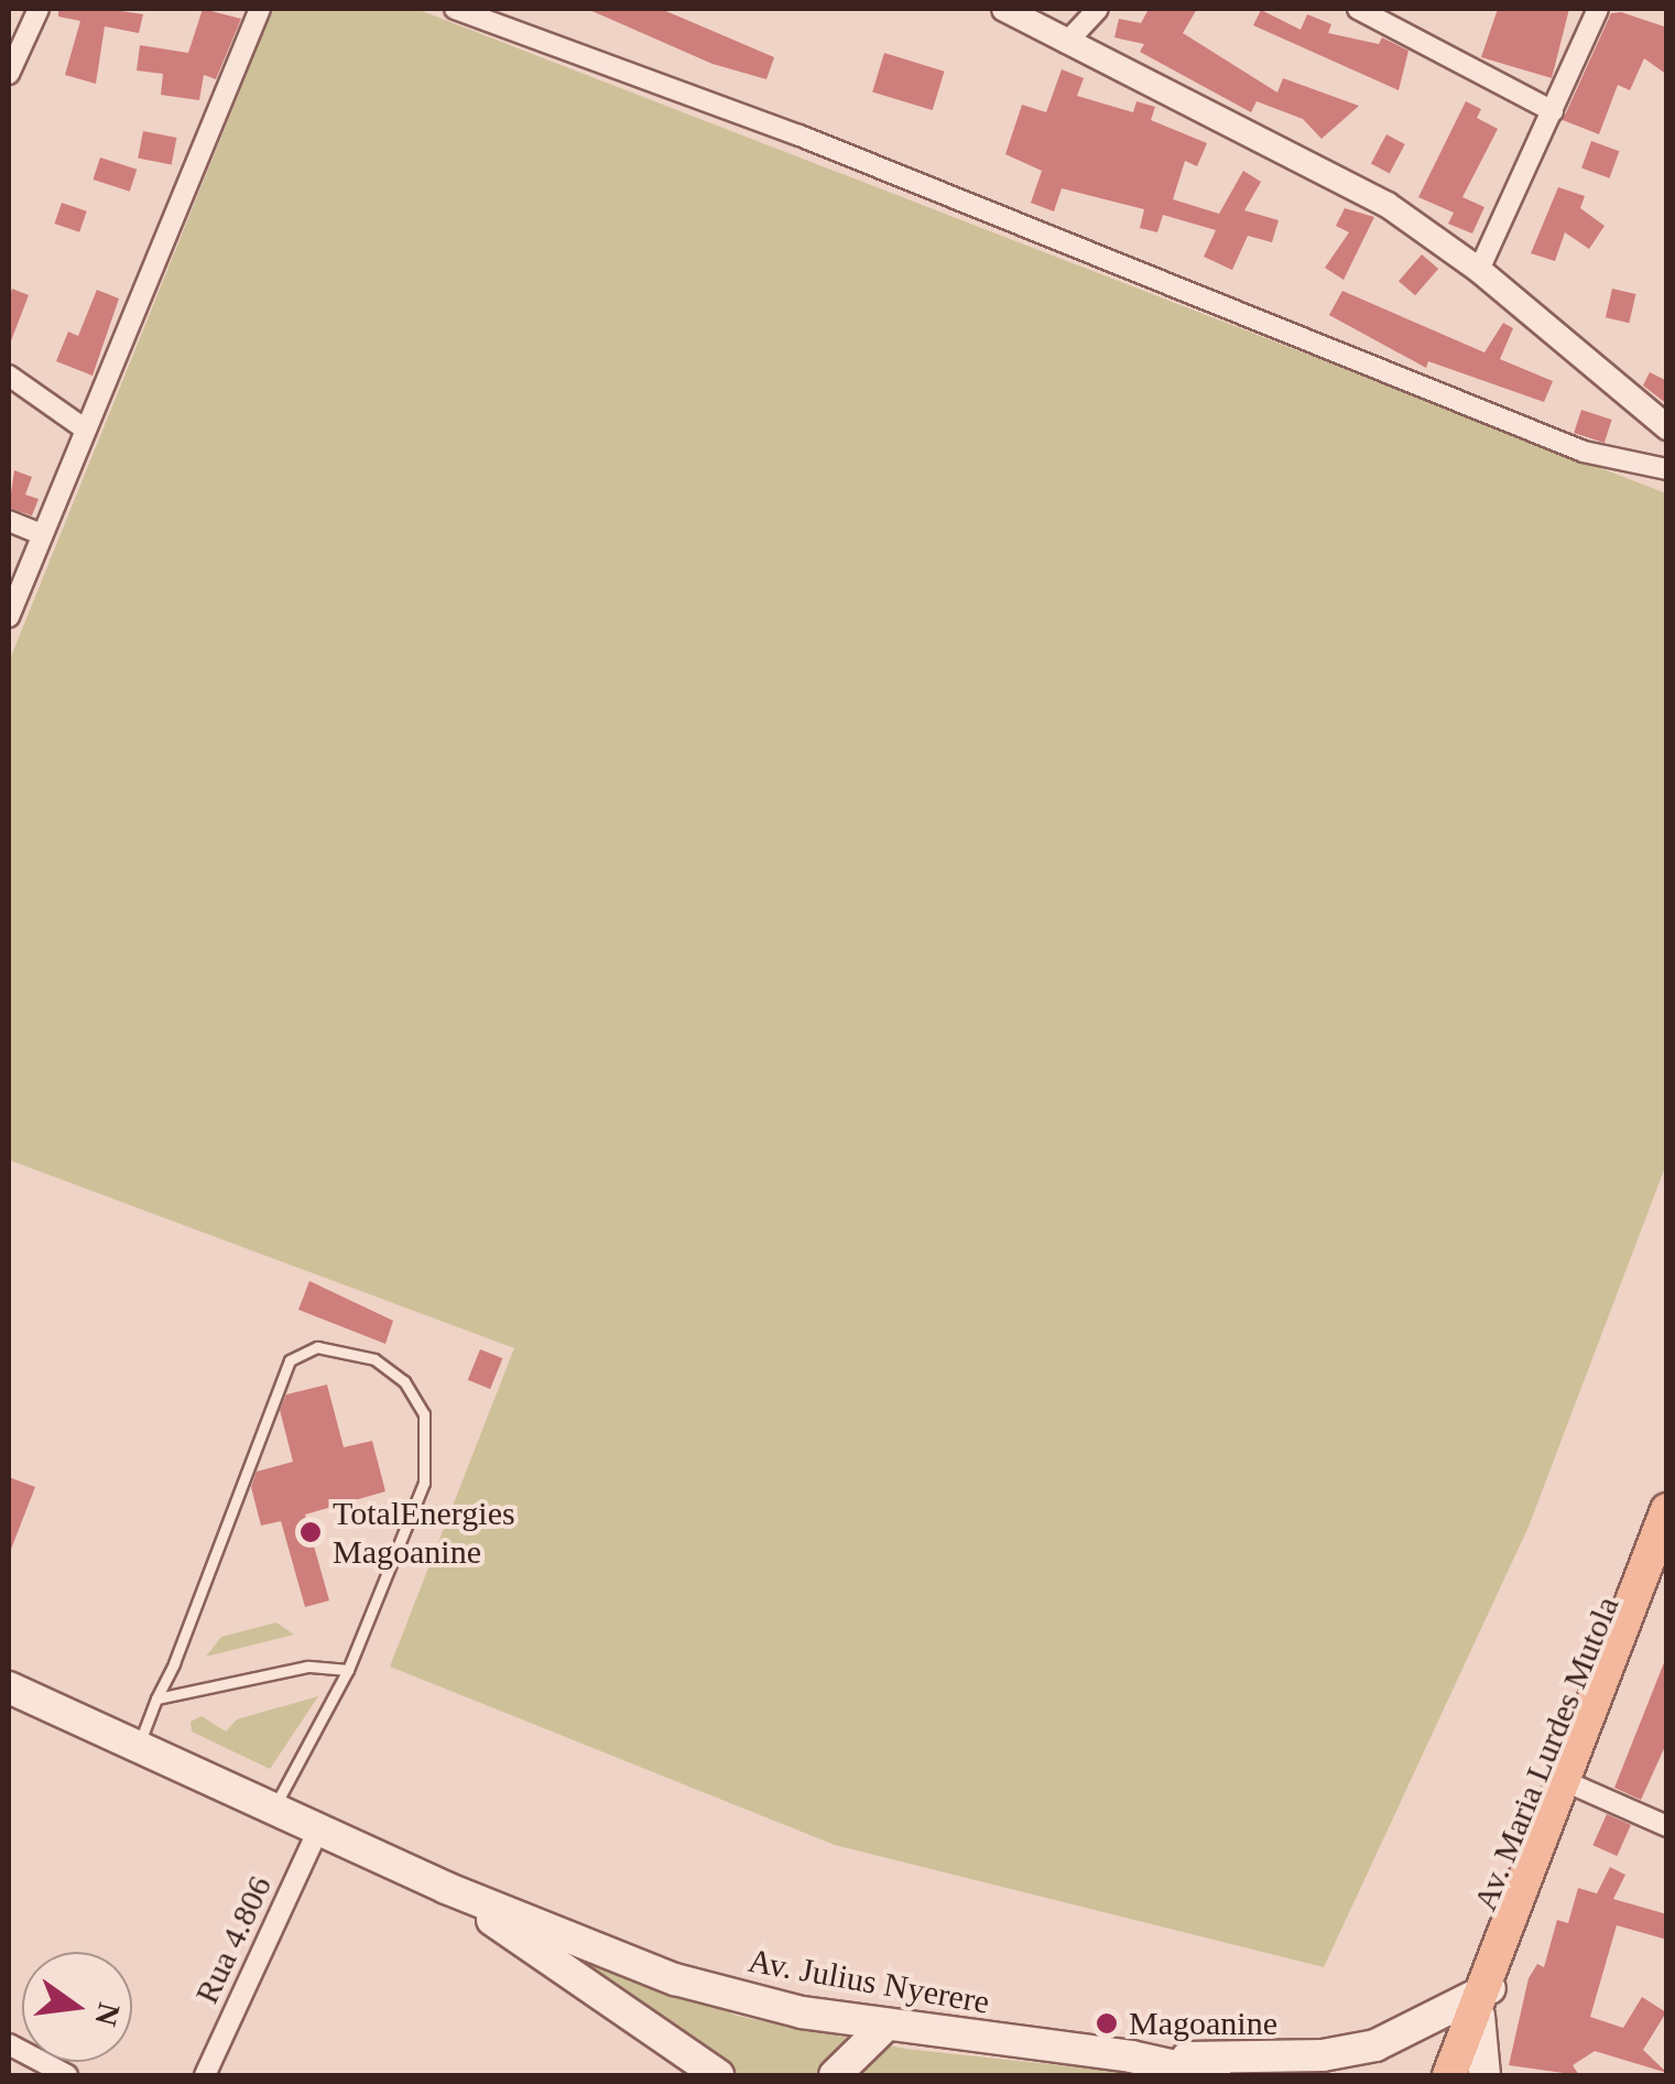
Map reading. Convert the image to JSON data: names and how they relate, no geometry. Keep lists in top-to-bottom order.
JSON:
{
  "streets": {
    "main road": ["Av. Maria Lurdes Mutola", "Av. Julius Nyerere"],
    "street": ["Rua 4.806"]
  },
  "crossings": [
    ["Rua 4.806", "Av. Julius Nyerere"]
  ],
  "places": ["TotalEnergies Magoanine", "Magoanine"],
  "north": "right"
}
